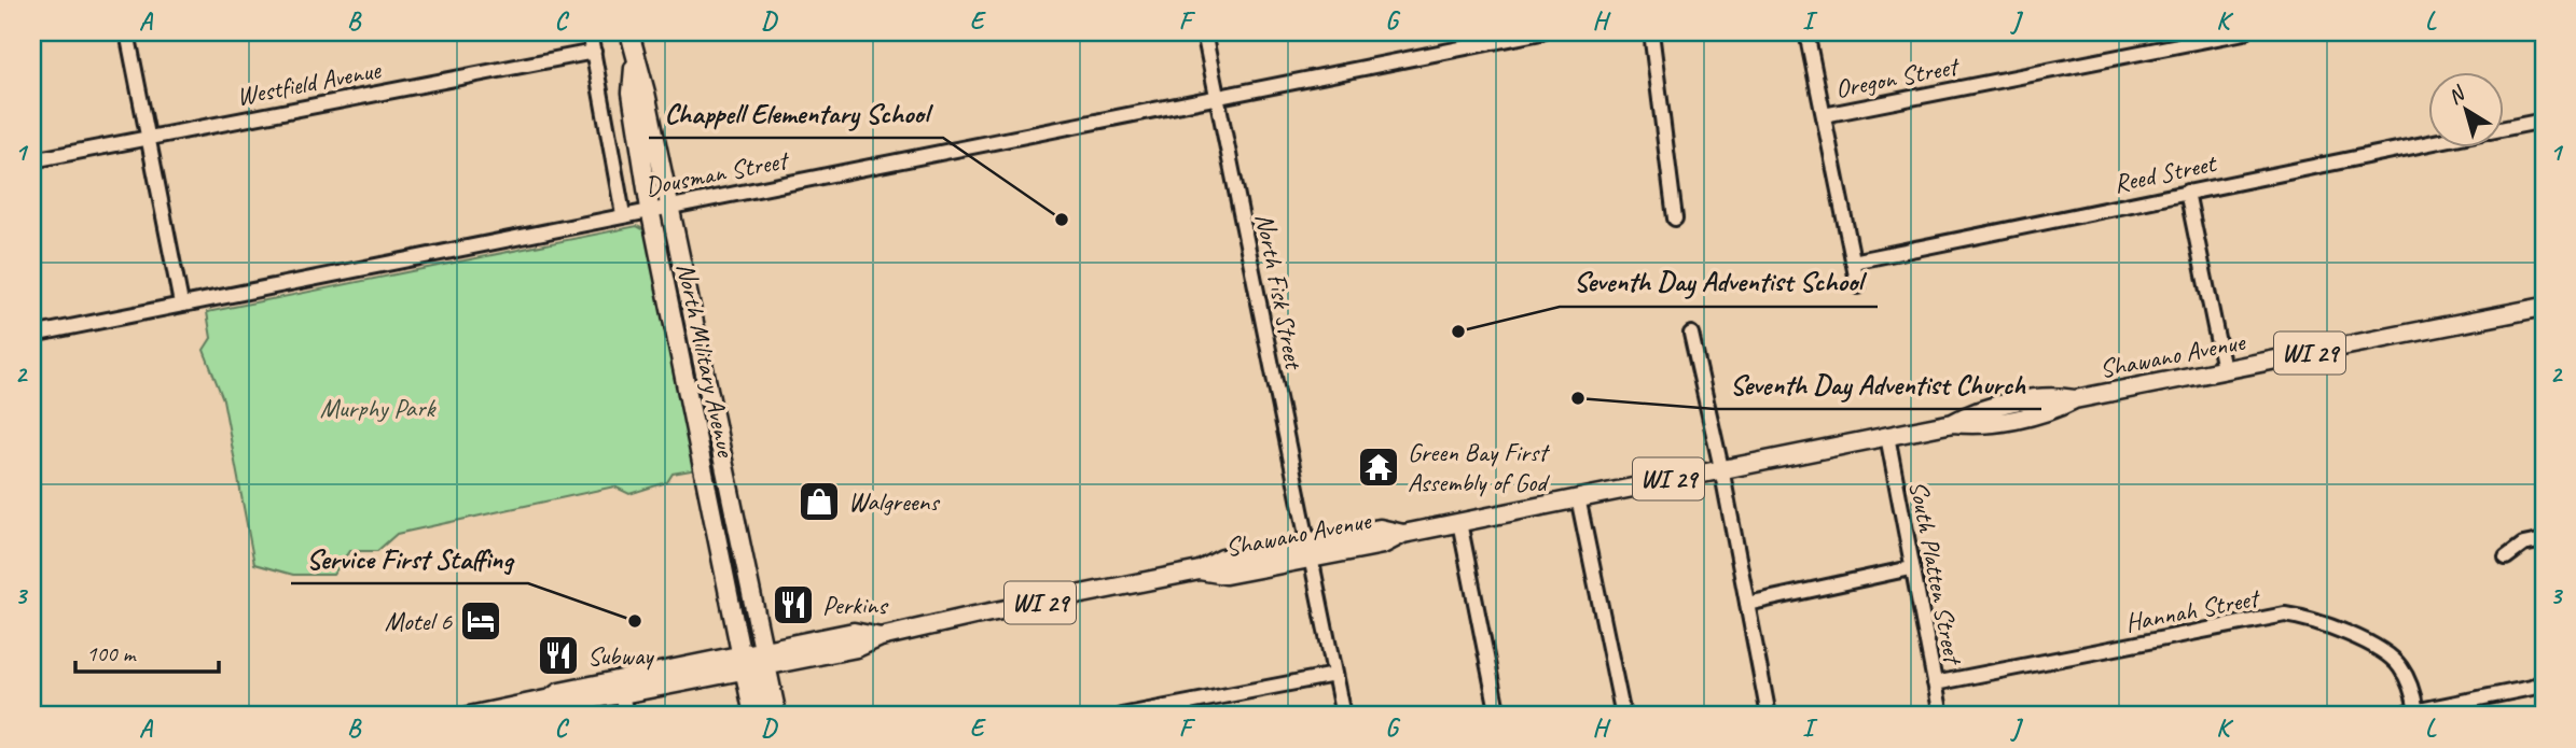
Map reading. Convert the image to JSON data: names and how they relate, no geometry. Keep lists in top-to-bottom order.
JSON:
{
  "streets": {
    "main road": ["WI 29", "Shawano Avenue", "North Military Avenue"],
    "street": [
      "Oregon Street",
      "Westfield Avenue",
      "Dousman Street",
      "Reed Street",
      "North Fisk Street",
      "South Platten Street",
      "Hannah Street"
    ]
  },
  "crossings": [
    ["Dousman Street", "North Fisk Street"],
    ["Dousman Street", "North Military Avenue"],
    ["North Fisk Street", "Shawano Avenue"],
    ["Shawano Avenue", "North Military Avenue"],
    ["Shawano Avenue", "South Platten Street"],
    ["South Platten Street", "Hannah Street"]
  ],
  "parks": ["Murphy Park"],
  "places": {
    "other": [
      "Chappell Elementary School",
      "Seventh Day Adventist School",
      "Seventh Day Adventist Church",
      "Service First Staffing"
    ],
    "temple": ["Green Bay First Assembly of God"],
    "shop": ["Walgreens"],
    "restaurant": ["Perkins", "Subway"],
    "hotel": ["Motel 6"]
  },
  "scale_bar": "100 m",
  "north": "top left",
  "grid": {
    "columns": [
      "A",
      "B",
      "C",
      "D",
      "E",
      "F",
      "G",
      "H",
      "I",
      "J",
      "K",
      "L"
    ],
    "rows": ["1", "2", "3"]
  }
}
